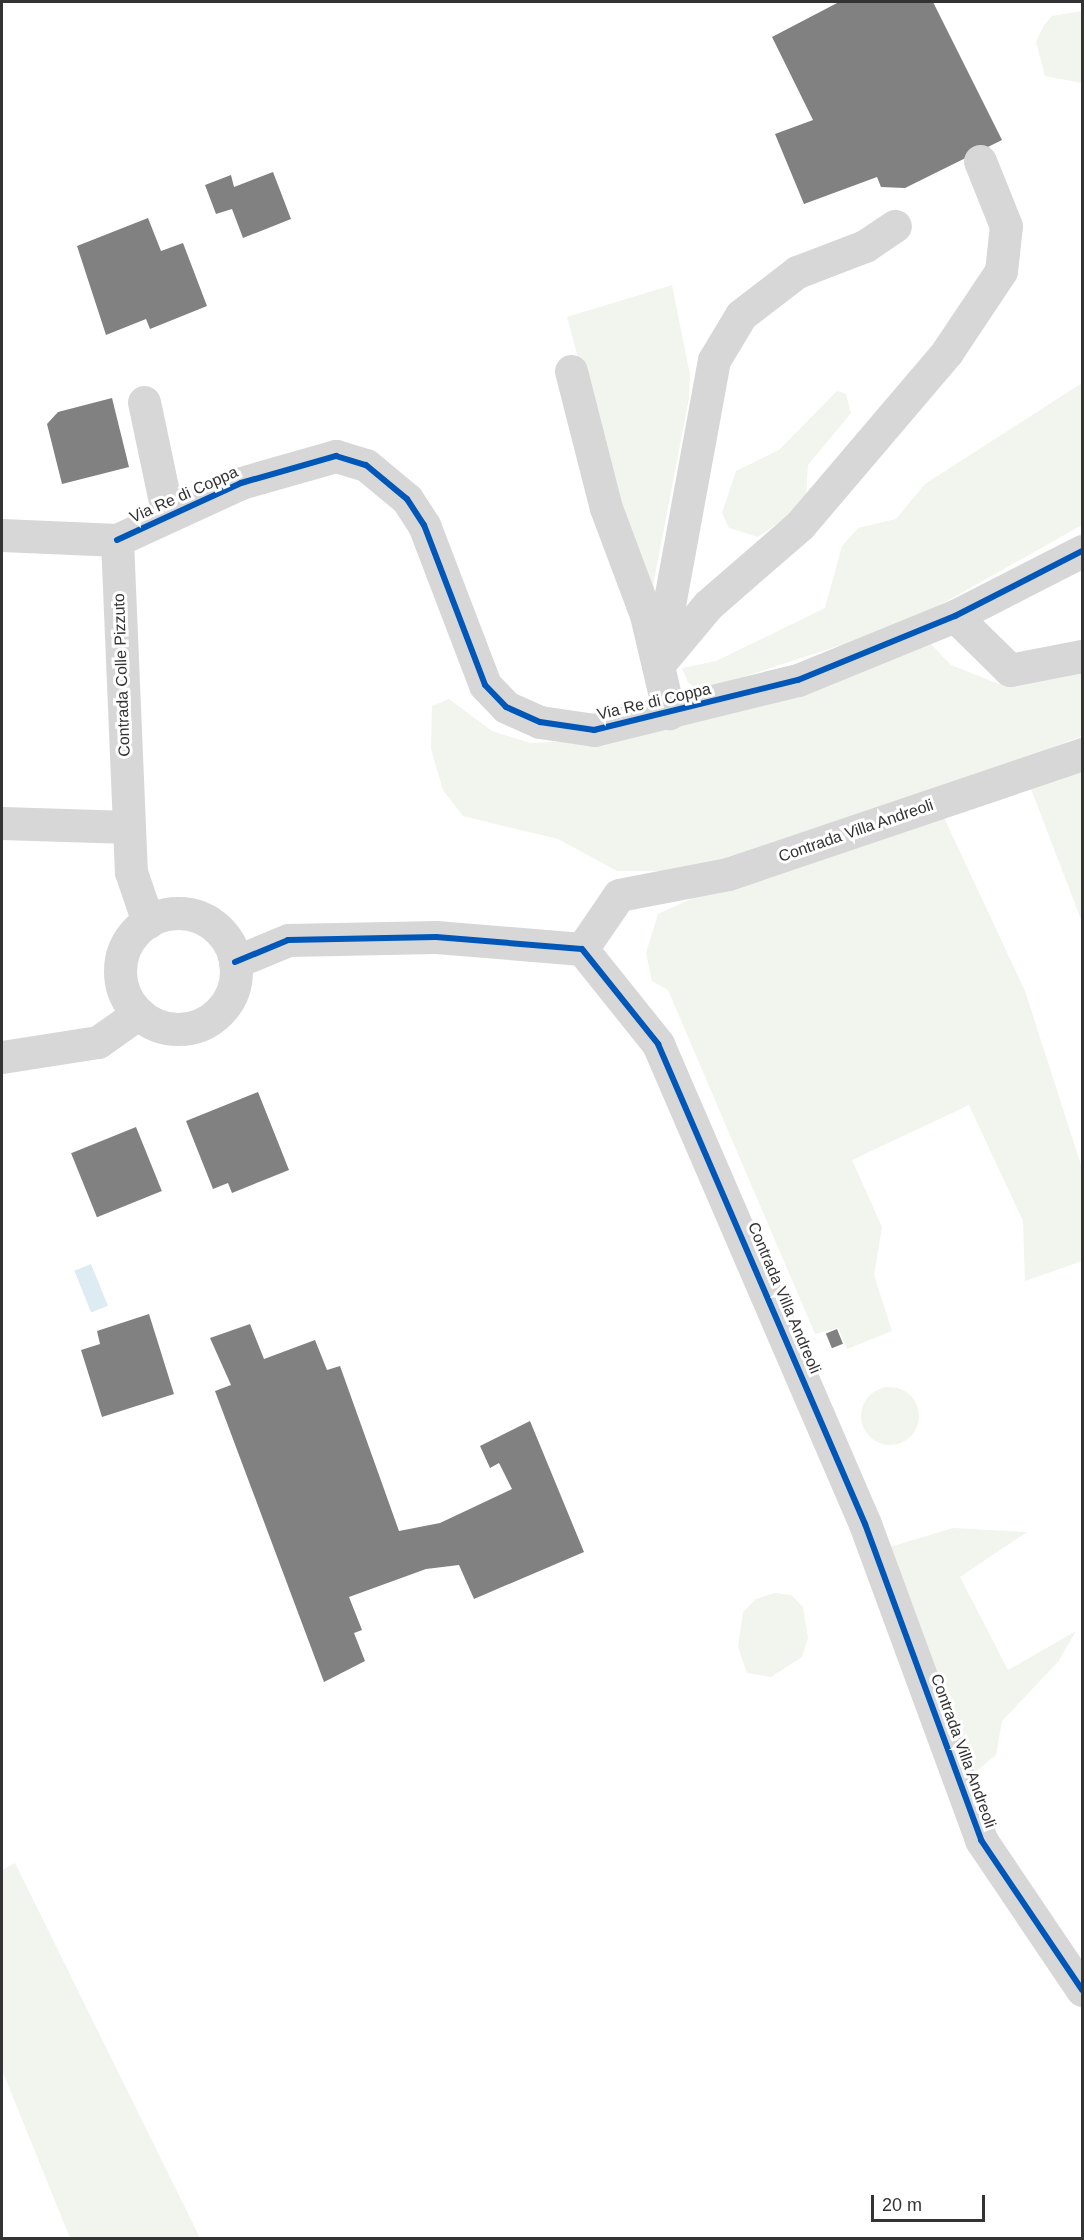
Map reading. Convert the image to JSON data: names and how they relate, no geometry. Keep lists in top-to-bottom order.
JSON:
{
  "streets": {
    "street": ["Via Re di Coppa", "Contrada Colle Pizzuto", "Contrada Villa Andreoli"]
  },
  "crossings": [
    ["Via Re di Coppa", "Contrada Colle Pizzuto"]
  ],
  "scale_bar": "20 m"
}
